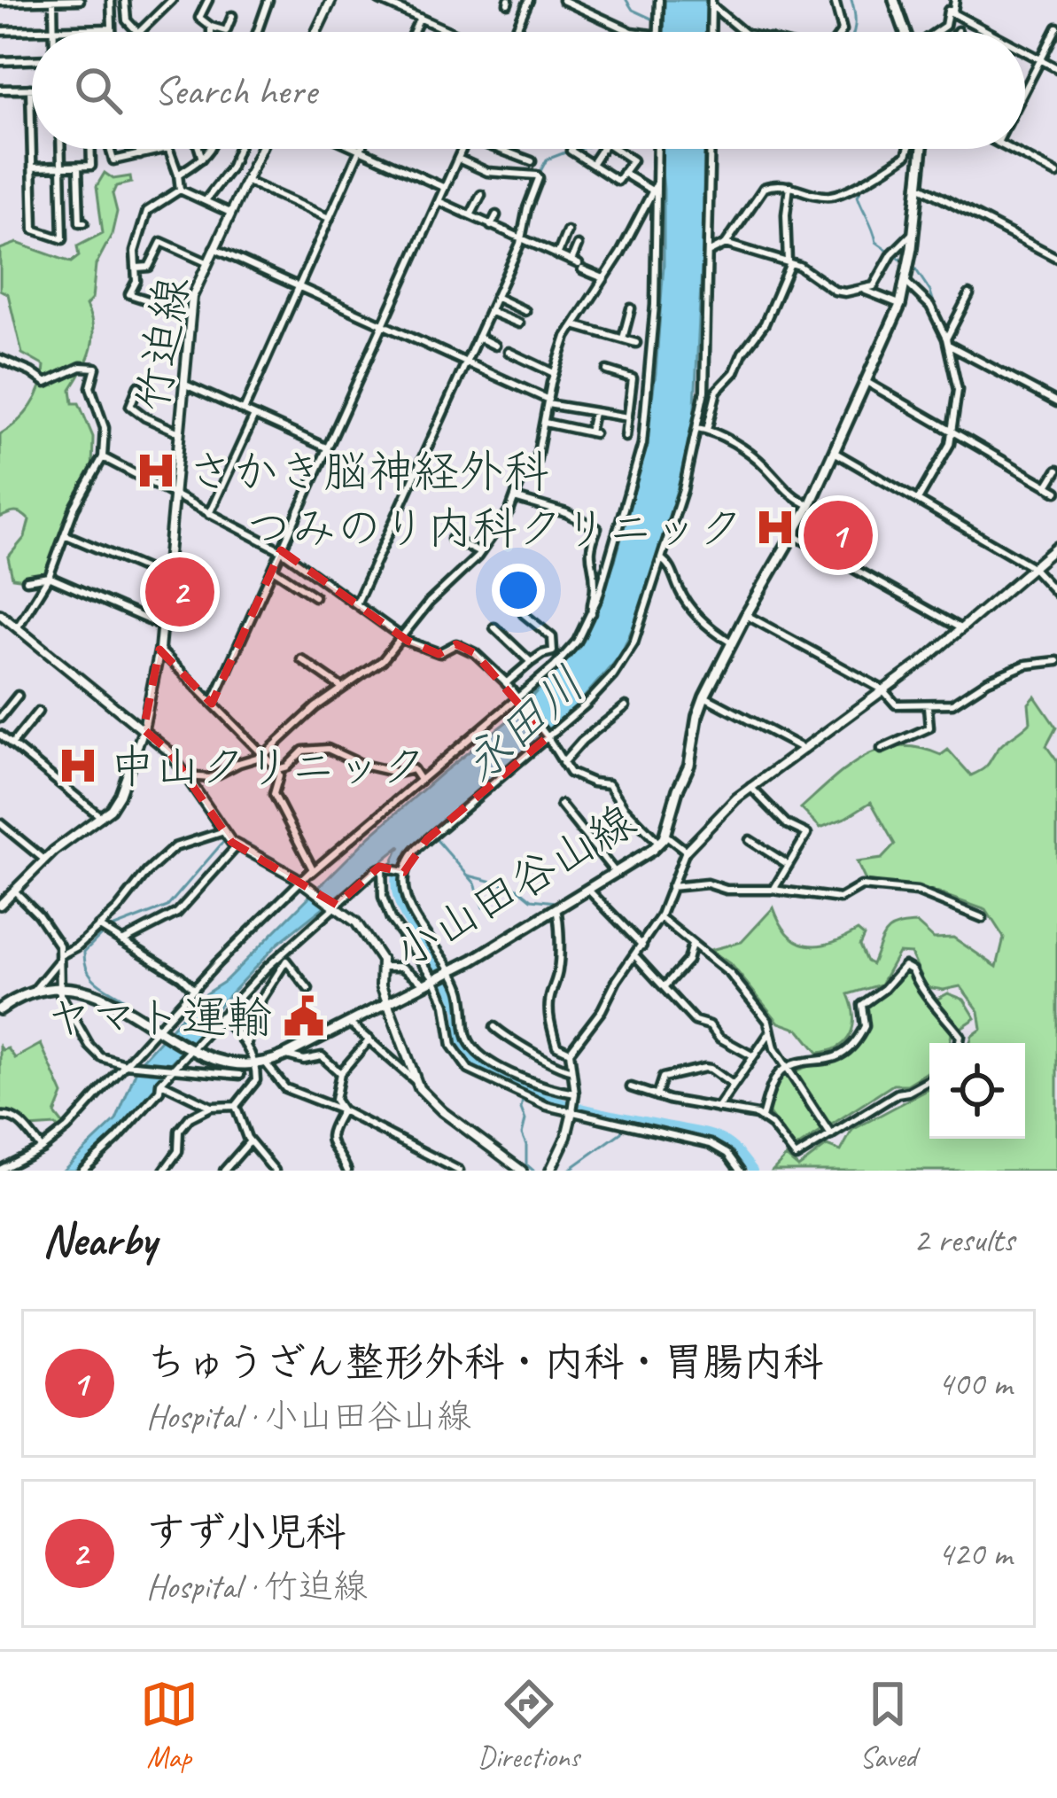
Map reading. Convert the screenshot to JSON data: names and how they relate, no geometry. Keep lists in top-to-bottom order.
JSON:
{
  "streets": {
    "main road": ["小山田谷山線"],
    "street": ["竹迫線"]
  },
  "water": ["永田川"],
  "places": {
    "hospital": ["さかき脳神経外科", "つみのり内科クリニック", "中山クリニック"],
    "public building": ["ヤマト運輸"]
  },
  "page": {
    "search": "Search here",
    "pins": ["1", "2"],
    "heading": ["Nearby", "2 results"],
    "list": [
      {
        "mark": "1",
        "name": "ちゅうざん整形外科・内科・胃腸内科",
        "note": "Hospital · 小山田谷山線",
        "value": "400 m"
      },
      {
        "mark": "2",
        "name": "すず小児科",
        "note": "Hospital · 竹迫線",
        "value": "420 m"
      }
    ],
    "nav": ["Map", "Directions", "Saved"]
  }
}
